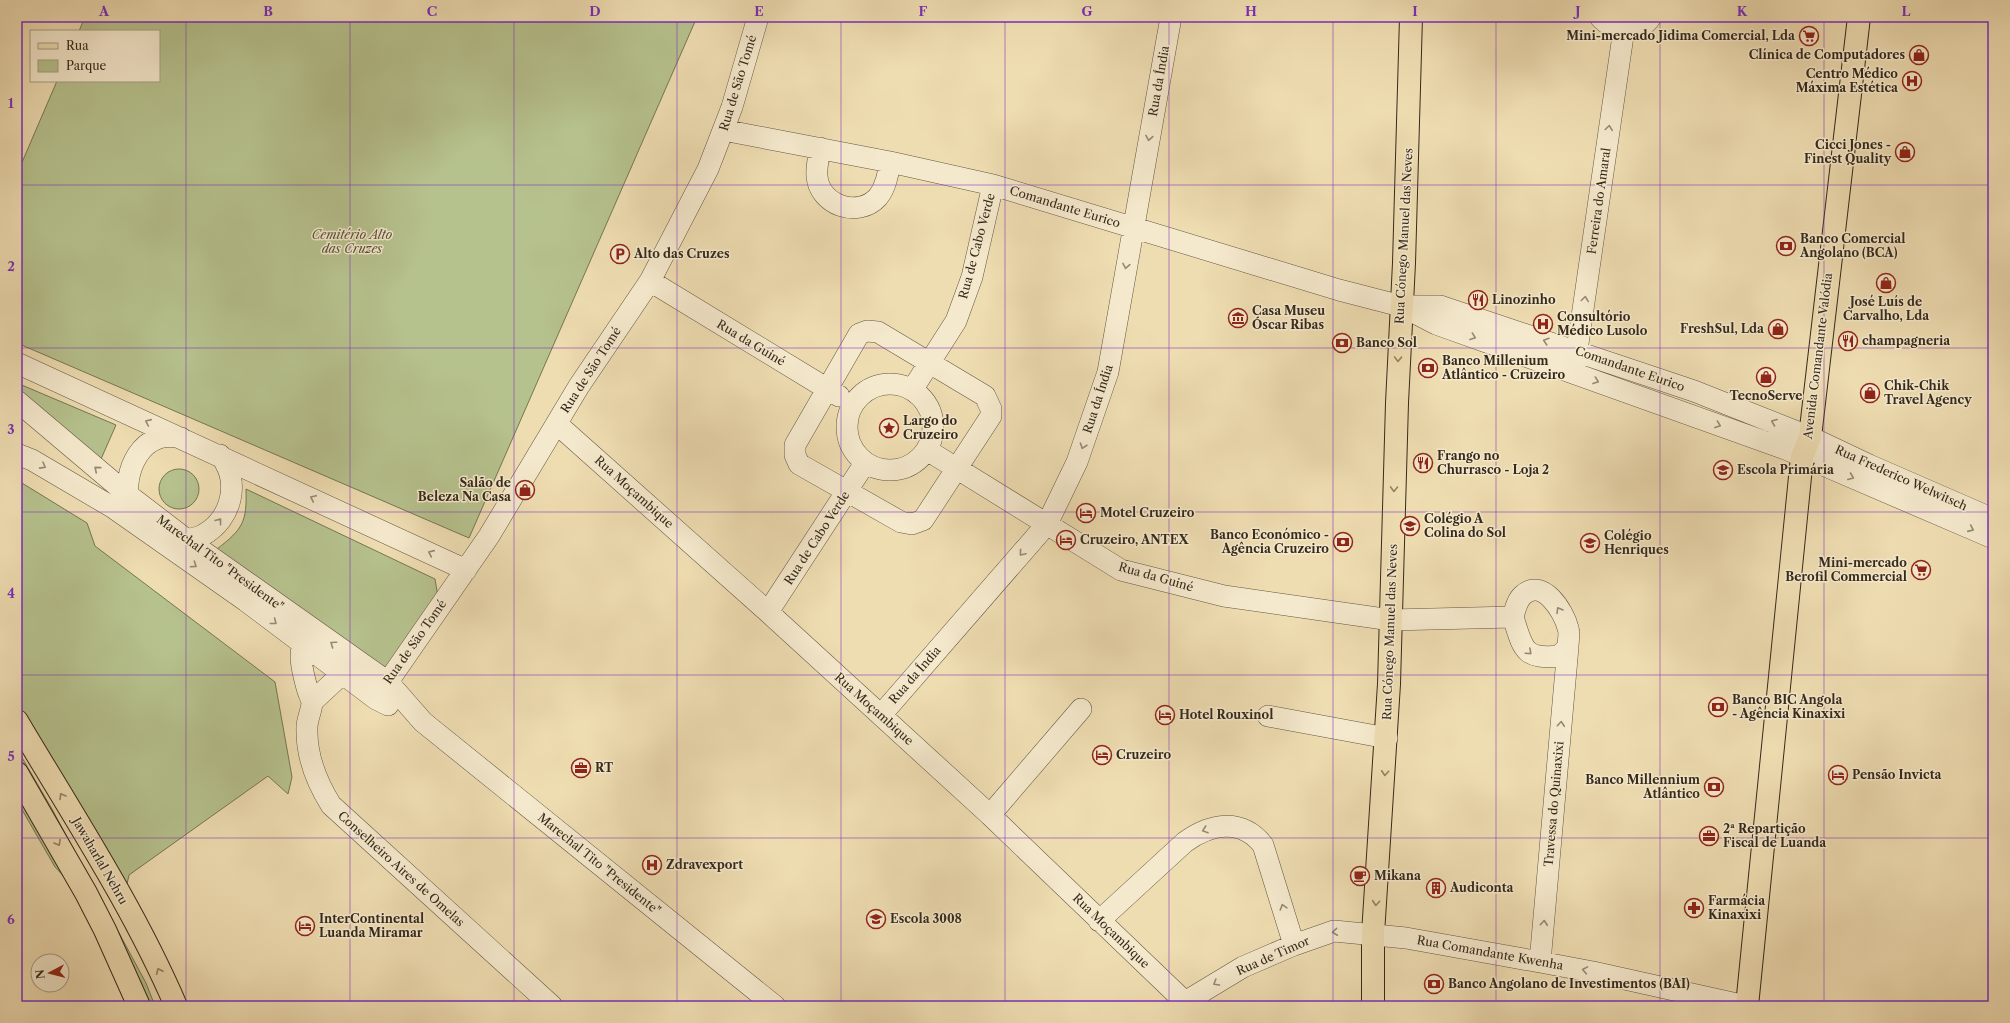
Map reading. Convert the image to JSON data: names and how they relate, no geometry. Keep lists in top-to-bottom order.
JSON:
{
  "streets": {
    "main road": ["Rua Cónego Manuel das Neves", "Avenida Comandante Valódia", "Jawaharlal Nehru"],
    "street": [
      "Rua da Índia",
      "Rua de São Tomé",
      "Ferreira do Amaral",
      "Comandante Eurico",
      "Rua de Cabo Verde",
      "Rua da Guiné",
      "Rua Frederico Welwitsch",
      "Rua Moçambique",
      "Marechal Tito \"Presidente\"",
      "Travessa do Quinaxixi",
      "Conselheiro Aires de Omelas",
      "Rua Comandante Kwenha",
      "Rua de Timor"
    ]
  },
  "crossings": [
    ["Rua da Índia", "Comandante Eurico"],
    ["Rua da Índia", "Rua da Guiné"],
    ["Rua da Índia", "Rua Moçambique"],
    ["Rua de São Tomé", "Comandante Eurico"],
    ["Rua de São Tomé", "Rua da Guiné"],
    ["Rua de São Tomé", "Rua Moçambique"],
    ["Rua de São Tomé", "Marechal Tito \"Presidente\""],
    ["Ferreira do Amaral", "Comandante Eurico"],
    ["Comandante Eurico", "Rua Cónego Manuel das Neves"],
    ["Comandante Eurico", "Rua de Cabo Verde"],
    ["Comandante Eurico", "Avenida Comandante Valódia"],
    ["Comandante Eurico", "Rua Frederico Welwitsch"],
    ["Rua Cónego Manuel das Neves", "Rua da Guiné"],
    ["Rua Cónego Manuel das Neves", "Rua Comandante Kwenha"],
    ["Rua Cónego Manuel das Neves", "Rua de Timor"],
    ["Rua de Cabo Verde", "Rua da Guiné"],
    ["Rua de Cabo Verde", "Rua Moçambique"],
    ["Rua da Guiné", "Travessa do Quinaxixi"],
    ["Avenida Comandante Valódia", "Rua Frederico Welwitsch"],
    ["Avenida Comandante Valódia", "Rua Comandante Kwenha"],
    ["Rua Moçambique", "Rua de Timor"],
    ["Travessa do Quinaxixi", "Rua Comandante Kwenha"],
    ["Rua Comandante Kwenha", "Rua de Timor"]
  ],
  "one_way": [
    "Rua da Índia",
    "Ferreira do Amaral",
    "Rua Cónego Manuel das Neves",
    "Travessa do Quinaxixi",
    "Rua Comandante Kwenha",
    "Rua de Timor"
  ],
  "parks": ["Cemitério Alto das Cruzes"],
  "places": {
    "supermarket": ["Mini-mercado Jidima Comercial, Lda", "Mini-mercado Berofil Commercial"],
    "shop": [
      "Clínica de Computadores",
      "Cicci Jones - Finest Quality",
      "José Luís de Carvalho, Lda",
      "FreshSul, Lda",
      "TecnoServe",
      "Chik-Chik Travel Agency",
      "Salão de Beleza Na Casa"
    ],
    "hospital": ["Centro Médico Máxima Estética", "Consultório Médico Lusolo", "Zdravexport"],
    "bank": [
      "Banco Comercial Angolano (BCA)",
      "Banco Sol",
      "Banco Millenium Atlântico - Cruzeiro",
      "Banco Económico - Agência Cruzeiro",
      "Banco BIC Angola - Agência Kinaxixi",
      "Banco Millennium Atlântico",
      "Banco Angolano de Investimentos (BAI)"
    ],
    "parking": ["Alto das Cruzes"],
    "restaurant": ["Linozinho", "champagneria", "Frango no Churrasco - Loja 2"],
    "museum": ["Casa Museu Óscar Ribas"],
    "place": ["Largo do Cruzeiro"],
    "school or university": [
      "Escola Primária",
      "Colégio A Colina do Sol",
      "Colégio Henriques",
      "Escola 3008"
    ],
    "hotel": [
      "Motel Cruzeiro",
      "Cruzeiro, ANTEX",
      "Hotel Rouxinol",
      "Cruzeiro",
      "Pensão Invicta",
      "InterContinental Luanda Miramar"
    ],
    "office": ["RT", "2ª Repartição Fiscal de Luanda"],
    "cafe": ["Mikana"],
    "building": ["Audiconta"],
    "pharmacy": ["Farmácia Kinaxixi"]
  },
  "legend": ["Rua", "Parque"],
  "north": "left",
  "grid": {
    "columns": [
      "A",
      "B",
      "C",
      "D",
      "E",
      "F",
      "G",
      "H",
      "I",
      "J",
      "K",
      "L"
    ],
    "rows": [
      "1",
      "2",
      "3",
      "4",
      "5",
      "6"
    ]
  }
}
